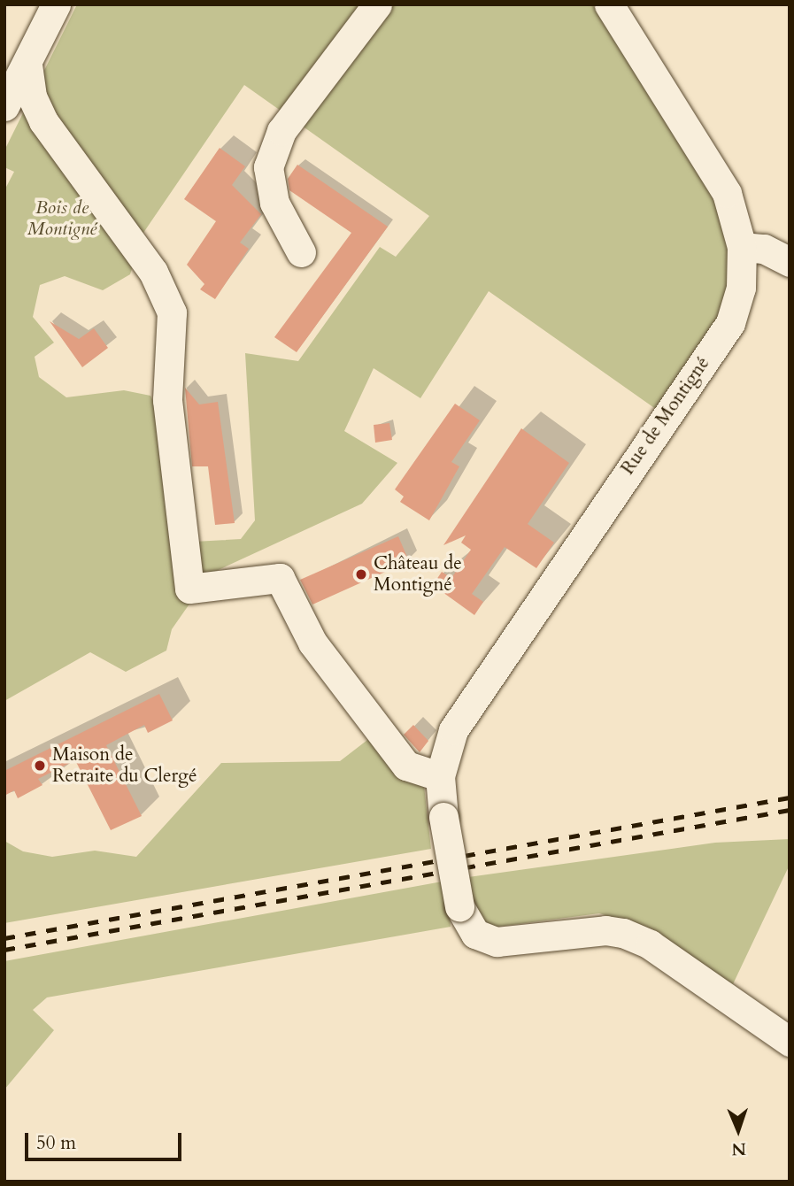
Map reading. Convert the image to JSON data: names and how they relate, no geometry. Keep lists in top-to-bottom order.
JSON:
{
  "streets": {
    "street": ["Rue de Montigné"]
  },
  "parks": ["Bois de Montigné"],
  "places": ["Château de Montigné", "Maison de Retraite du Clergé"],
  "scale_bar": "50 m",
  "north": "bottom"
}
